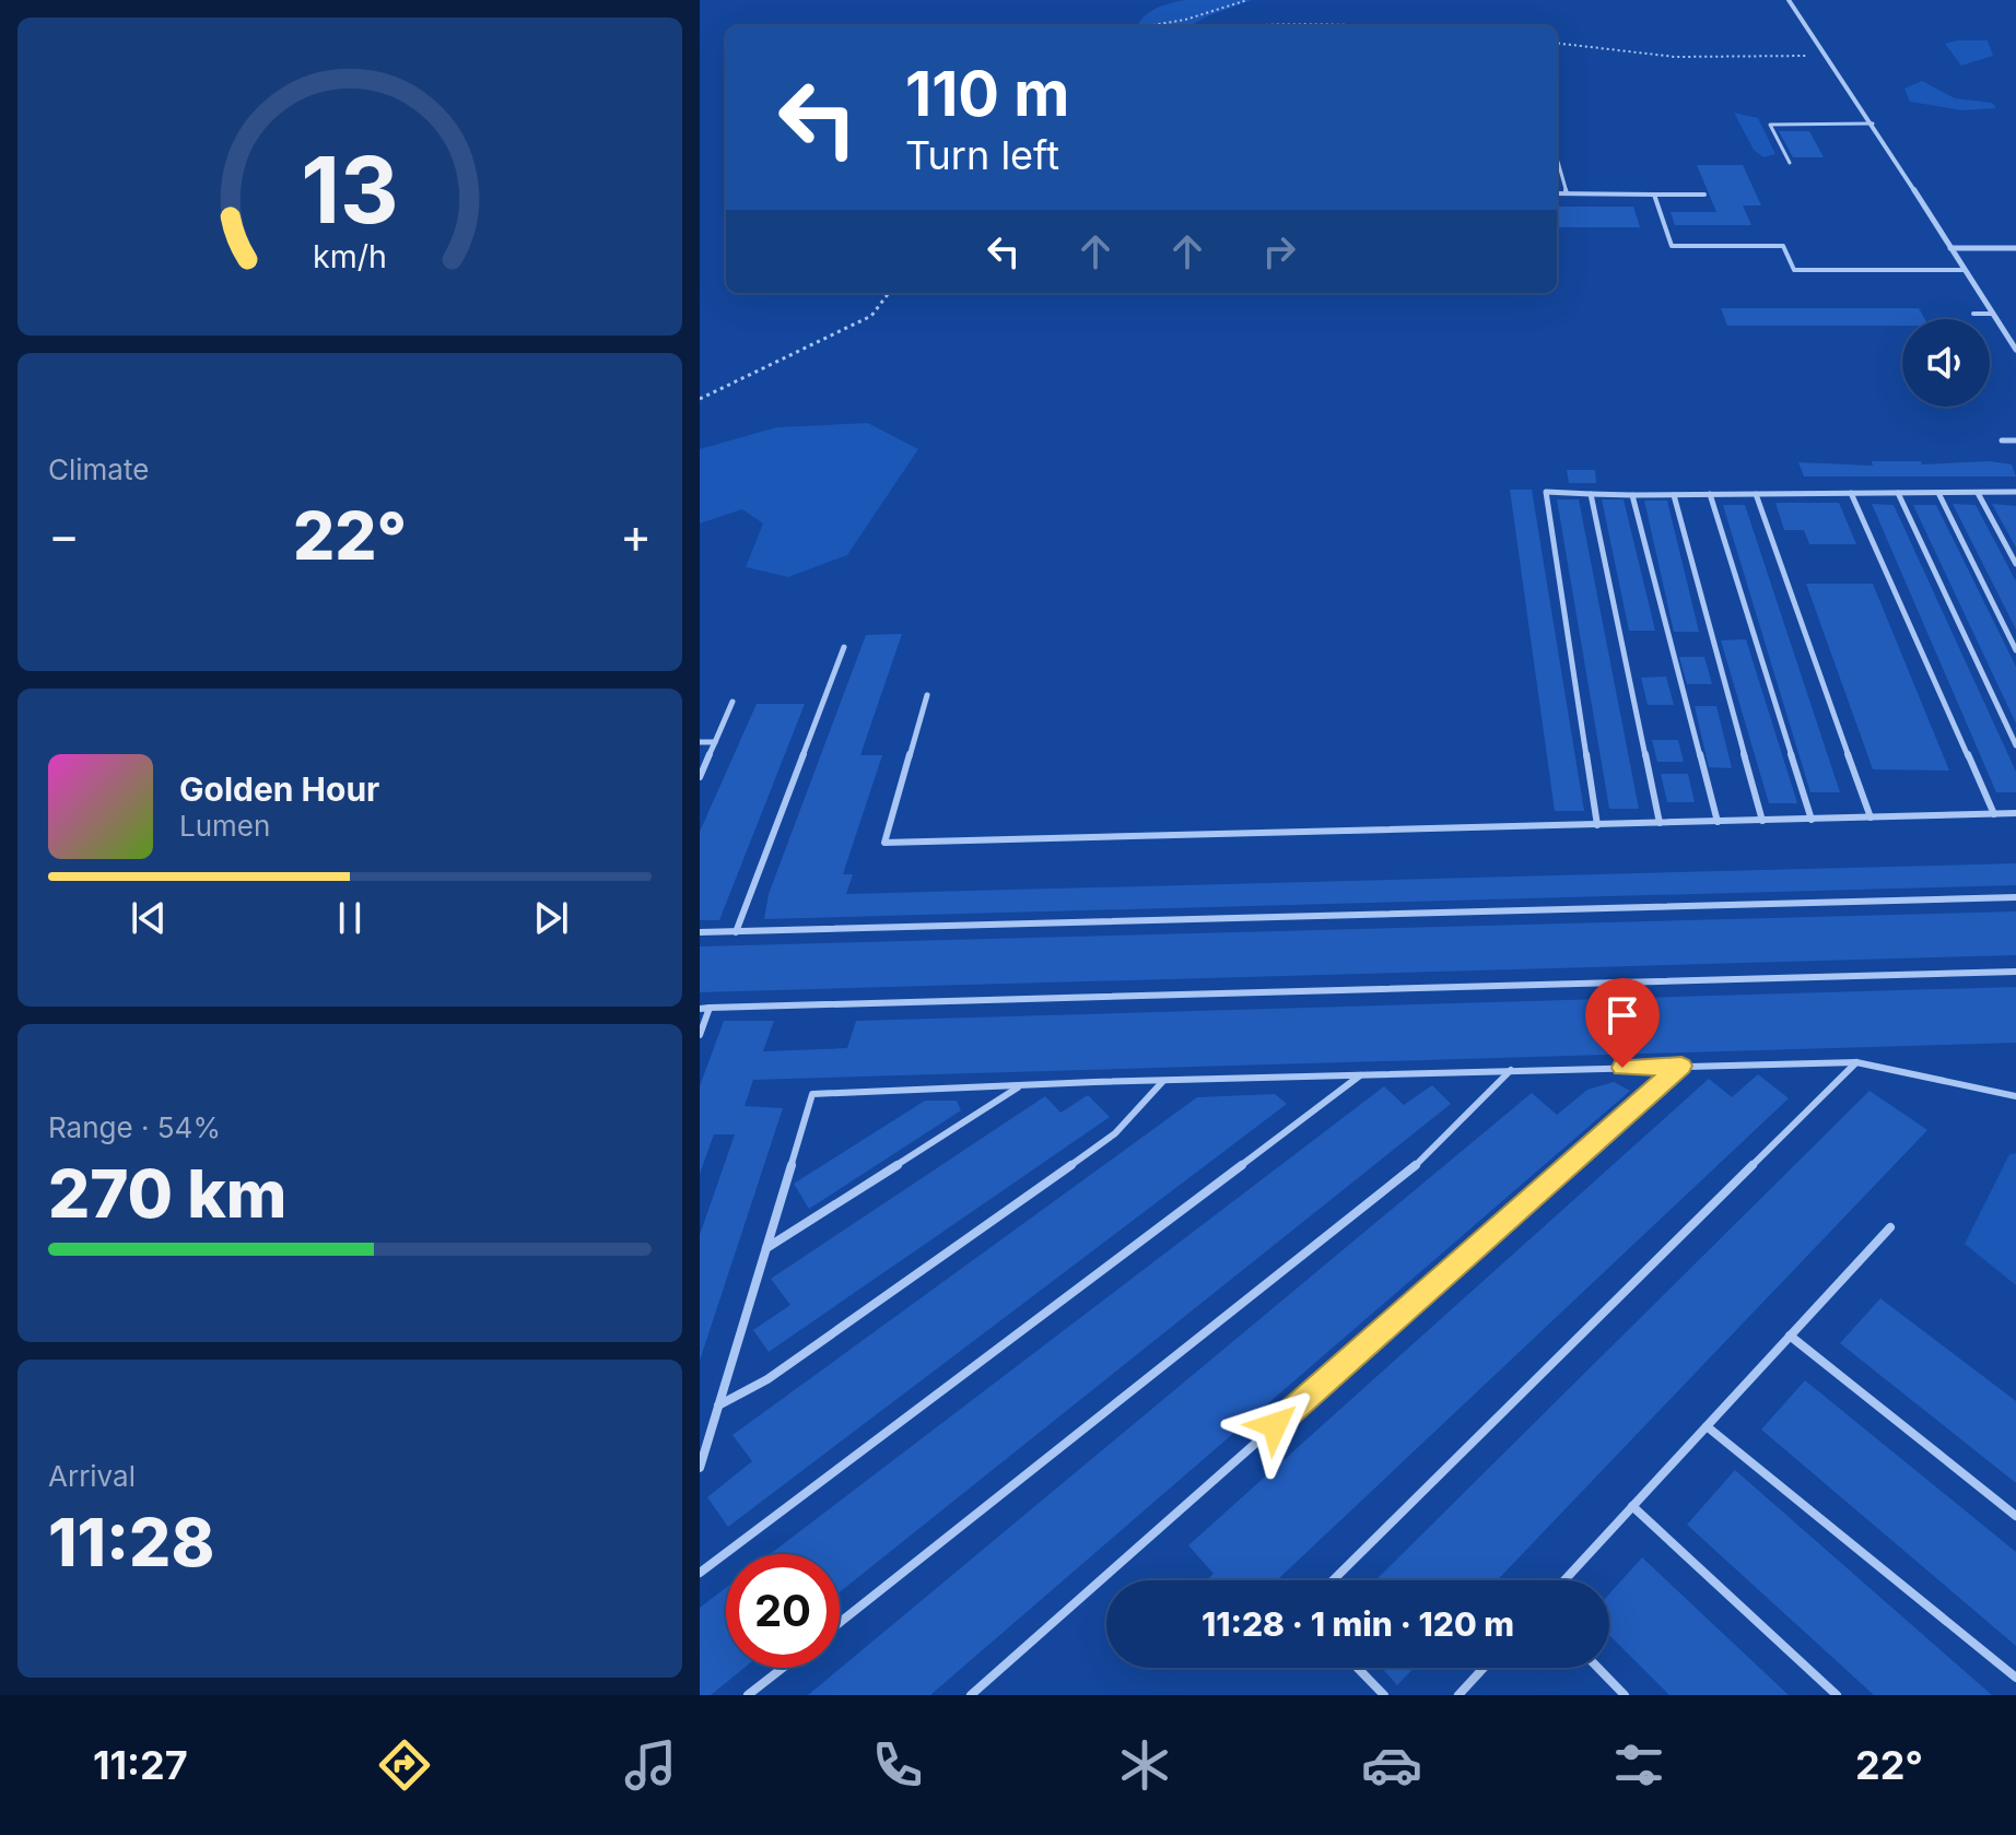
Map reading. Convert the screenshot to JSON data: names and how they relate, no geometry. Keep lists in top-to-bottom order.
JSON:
{
  "page": {
    "turn": ["110 m", "Turn left"],
    "tile": [
      "Climate",
      ["Range · 54%", "270 km"],
      ["Arrival", "11:28"]
    ],
    "heat": ["−", "22°", "+"],
    "song": ["Golden Hour", "Lumen"],
    "limit": "20",
    "trip": "11:28 · 1 min · 120 m",
    "tabs": ["11:27", "22°"],
    "gauge": ["13", "km/h"]
  }
}
